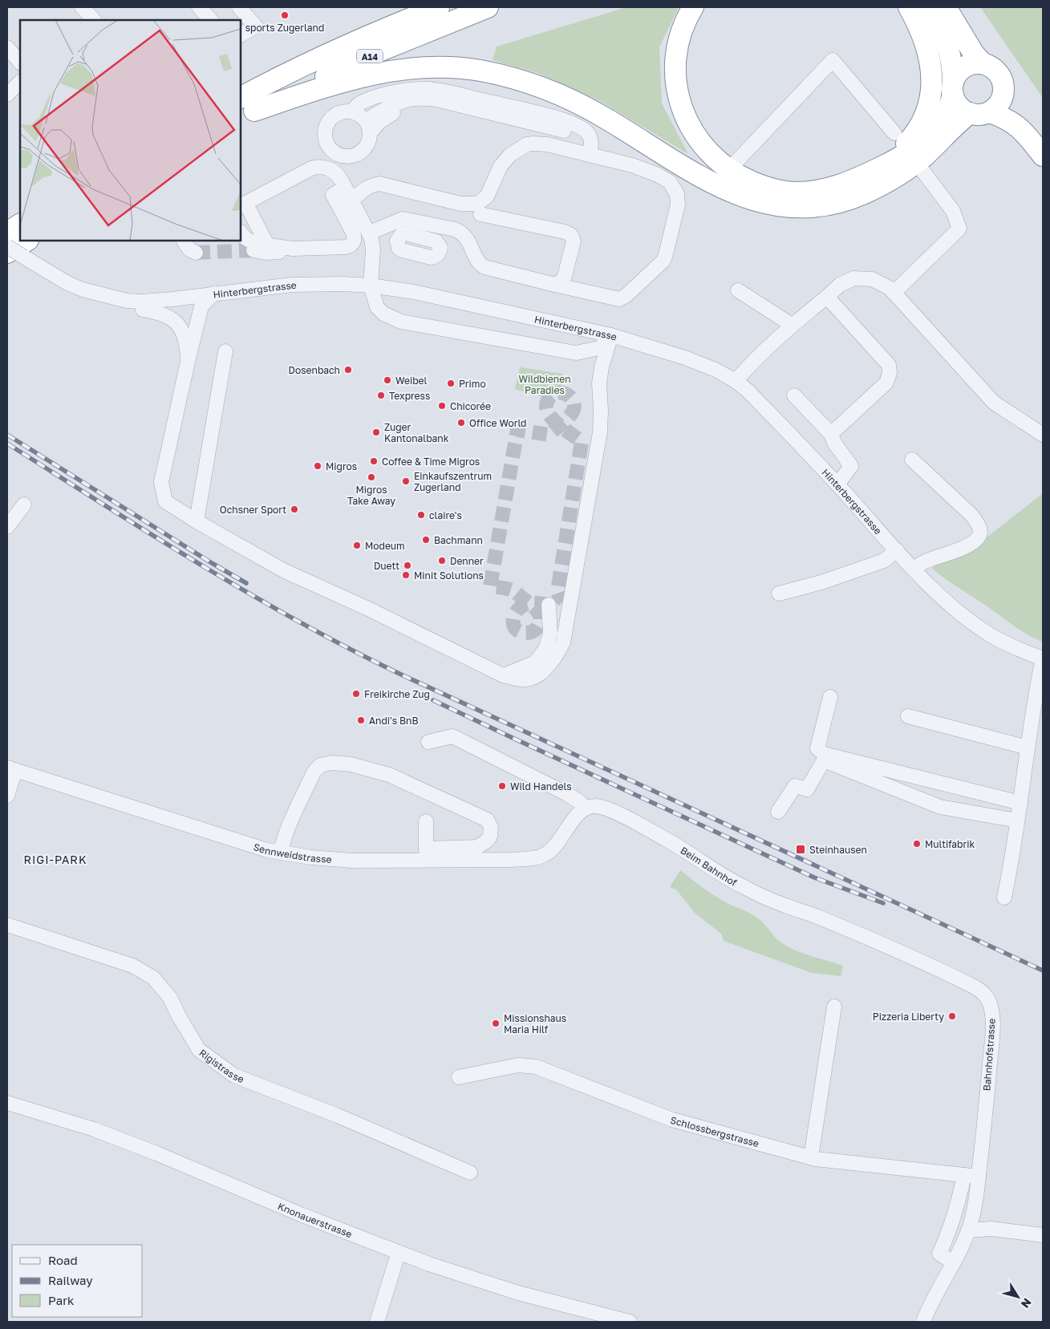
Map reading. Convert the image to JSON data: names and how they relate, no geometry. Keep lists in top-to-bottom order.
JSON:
{
  "streets": {
    "highway": ["A14"],
    "street": [
      "Hinterbergstrasse",
      "Sennweidstrasse",
      "Beim Bahnhof",
      "Bahnhofstrasse",
      "Rigistrasse",
      "Schlossbergstrasse",
      "Knonauerstrasse"
    ]
  },
  "crossings": [
    ["Sennweidstrasse", "Beim Bahnhof"],
    ["Beim Bahnhof", "Bahnhofstrasse"],
    ["Bahnhofstrasse", "Schlossbergstrasse"]
  ],
  "districts": ["RIGI-PARK"],
  "parks": ["Wildbienen Paradies"],
  "places": {
    "other": [
      "sports Zugerland",
      "Dosenbach",
      "Weibel",
      "Primo",
      "Texpress",
      "Chicorée",
      "Office World",
      "Zuger Kantonalbank",
      "Coffee & Time Migros",
      "Migros",
      "Migros Take Away",
      "Einkaufszentrum Zugerland",
      "Ochsner Sport",
      "claire's",
      "Bachmann",
      "Modeum",
      "Denner",
      "Duett",
      "Minit Solutions",
      "Freikirche Zug",
      "Andi's BnB",
      "Wild Handels",
      "Multifabrik",
      "Pizzeria Liberty",
      "Missionshaus Maria Hilf"
    ],
    "transit": ["Steinhausen"]
  },
  "legend": ["Road", "Railway", "Park"],
  "north": "bottom right"
}
